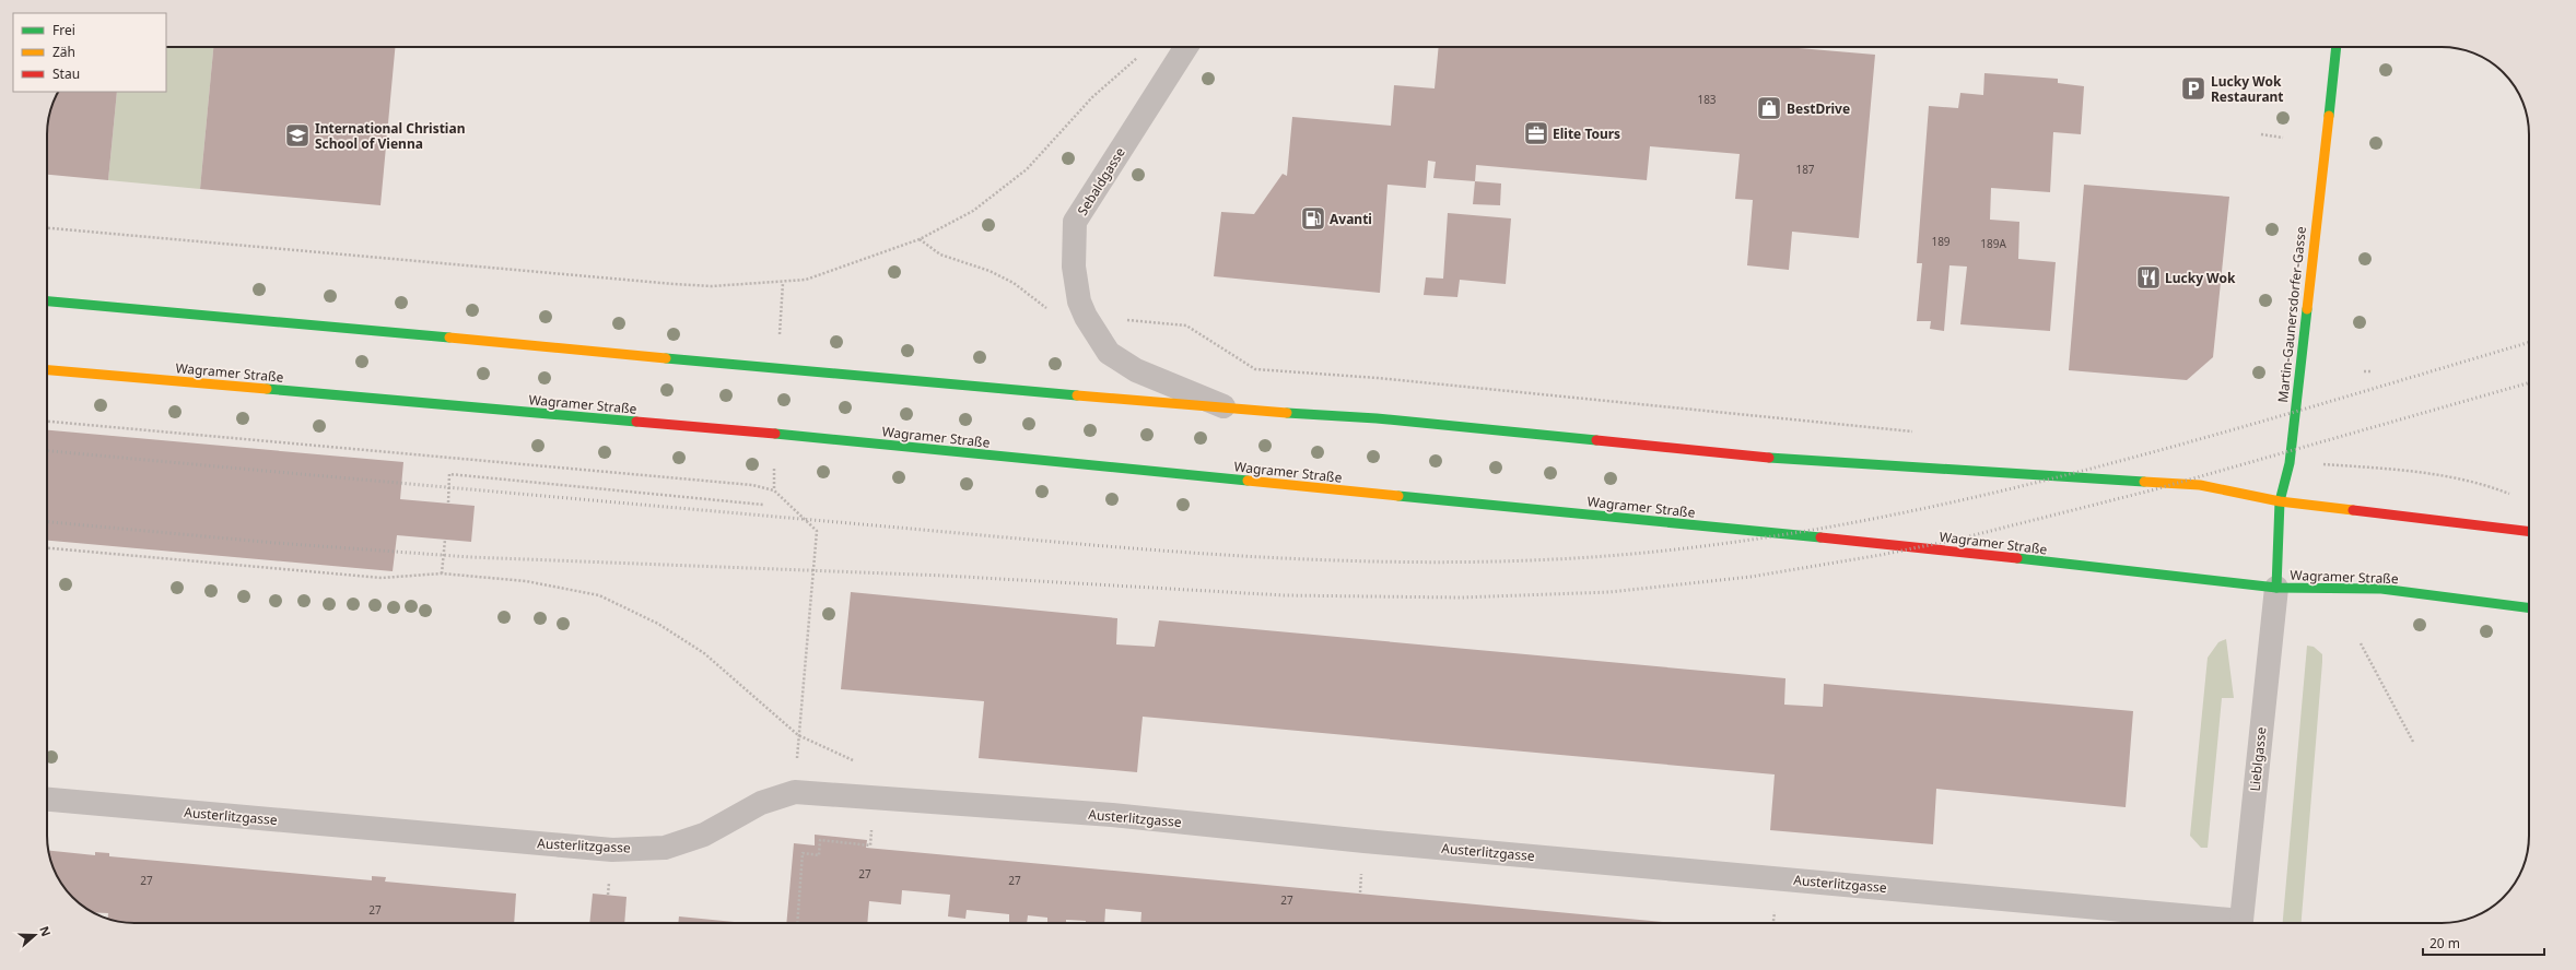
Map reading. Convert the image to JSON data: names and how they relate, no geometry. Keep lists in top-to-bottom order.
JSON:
{
  "streets": {
    "main road": ["Martin-Gaunersdorfer-Gasse", "Wagramer Straße"],
    "street": ["Sebaldgasse", "Lieblgasse", "Austerlitzgasse"]
  },
  "crossings": [
    ["Martin-Gaunersdorfer-Gasse", "Wagramer Straße"],
    ["Martin-Gaunersdorfer-Gasse", "Lieblgasse"],
    ["Wagramer Straße", "Lieblgasse"]
  ],
  "places": {
    "parking": ["Lucky Wok Restaurant"],
    "shop": ["BestDrive"],
    "office": ["Elite Tours"],
    "school or university": ["International Christian School of Vienna"],
    "fuel station": ["Avanti"],
    "restaurant": ["Lucky Wok"]
  },
  "house_numbers": [
    "183",
    "187",
    "189",
    "189A",
    "27",
    "27",
    "27",
    "27",
    "27"
  ],
  "legend": ["Frei", "Zäh", "Stau"],
  "scale_bar": "20 m",
  "north": "right"
}
